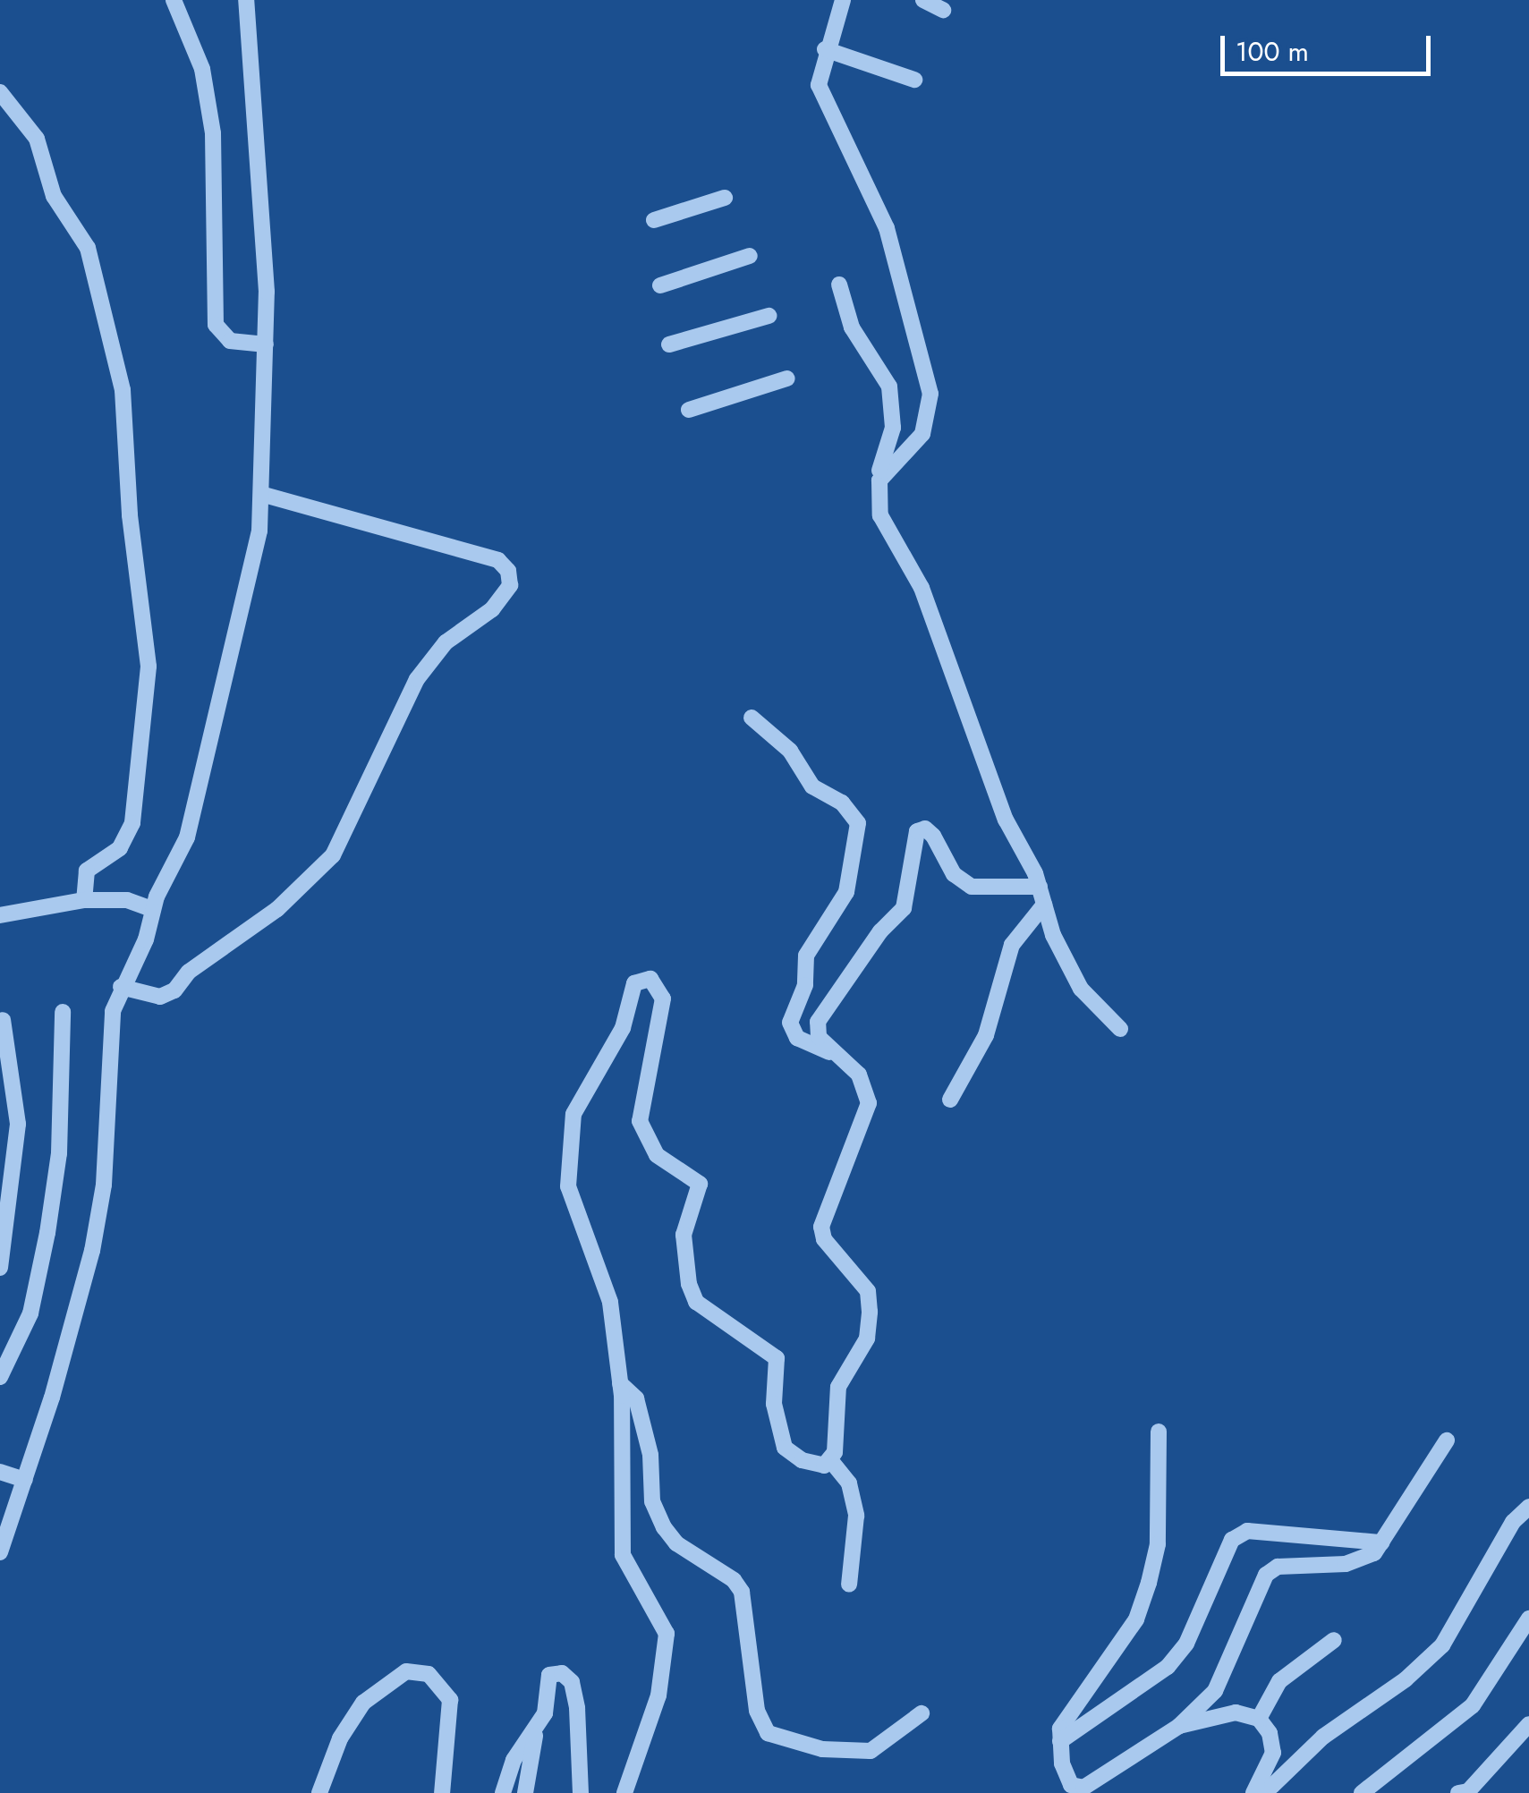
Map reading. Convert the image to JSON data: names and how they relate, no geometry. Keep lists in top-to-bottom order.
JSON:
{
  "scale_bar": "100 m"
}
